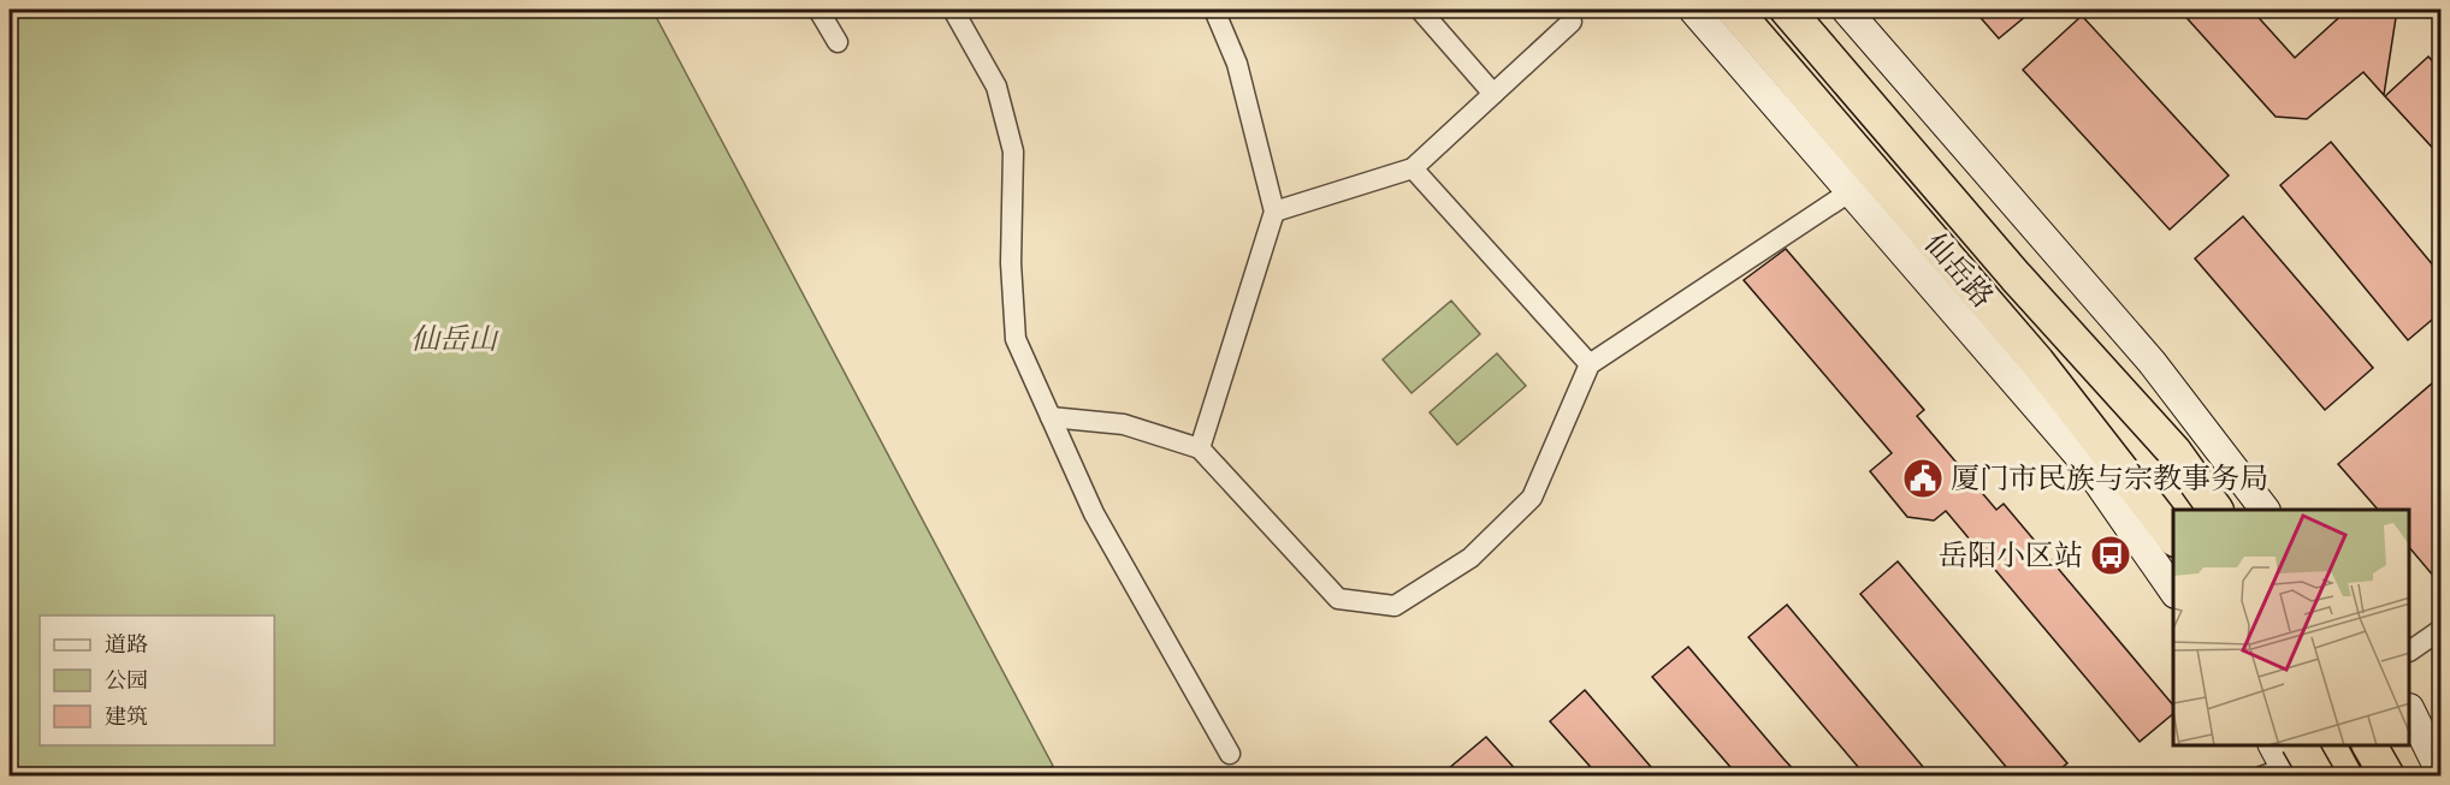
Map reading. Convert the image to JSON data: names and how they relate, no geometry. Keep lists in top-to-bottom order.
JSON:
{
  "streets": {
    "highway": ["仙岳路"]
  },
  "parks": ["仙岳山"],
  "places": {
    "public building": ["厦门市民族与宗教事务局"],
    "bus stop": ["岳阳小区站"]
  },
  "legend": ["道路", "公园", "建筑"]
}
